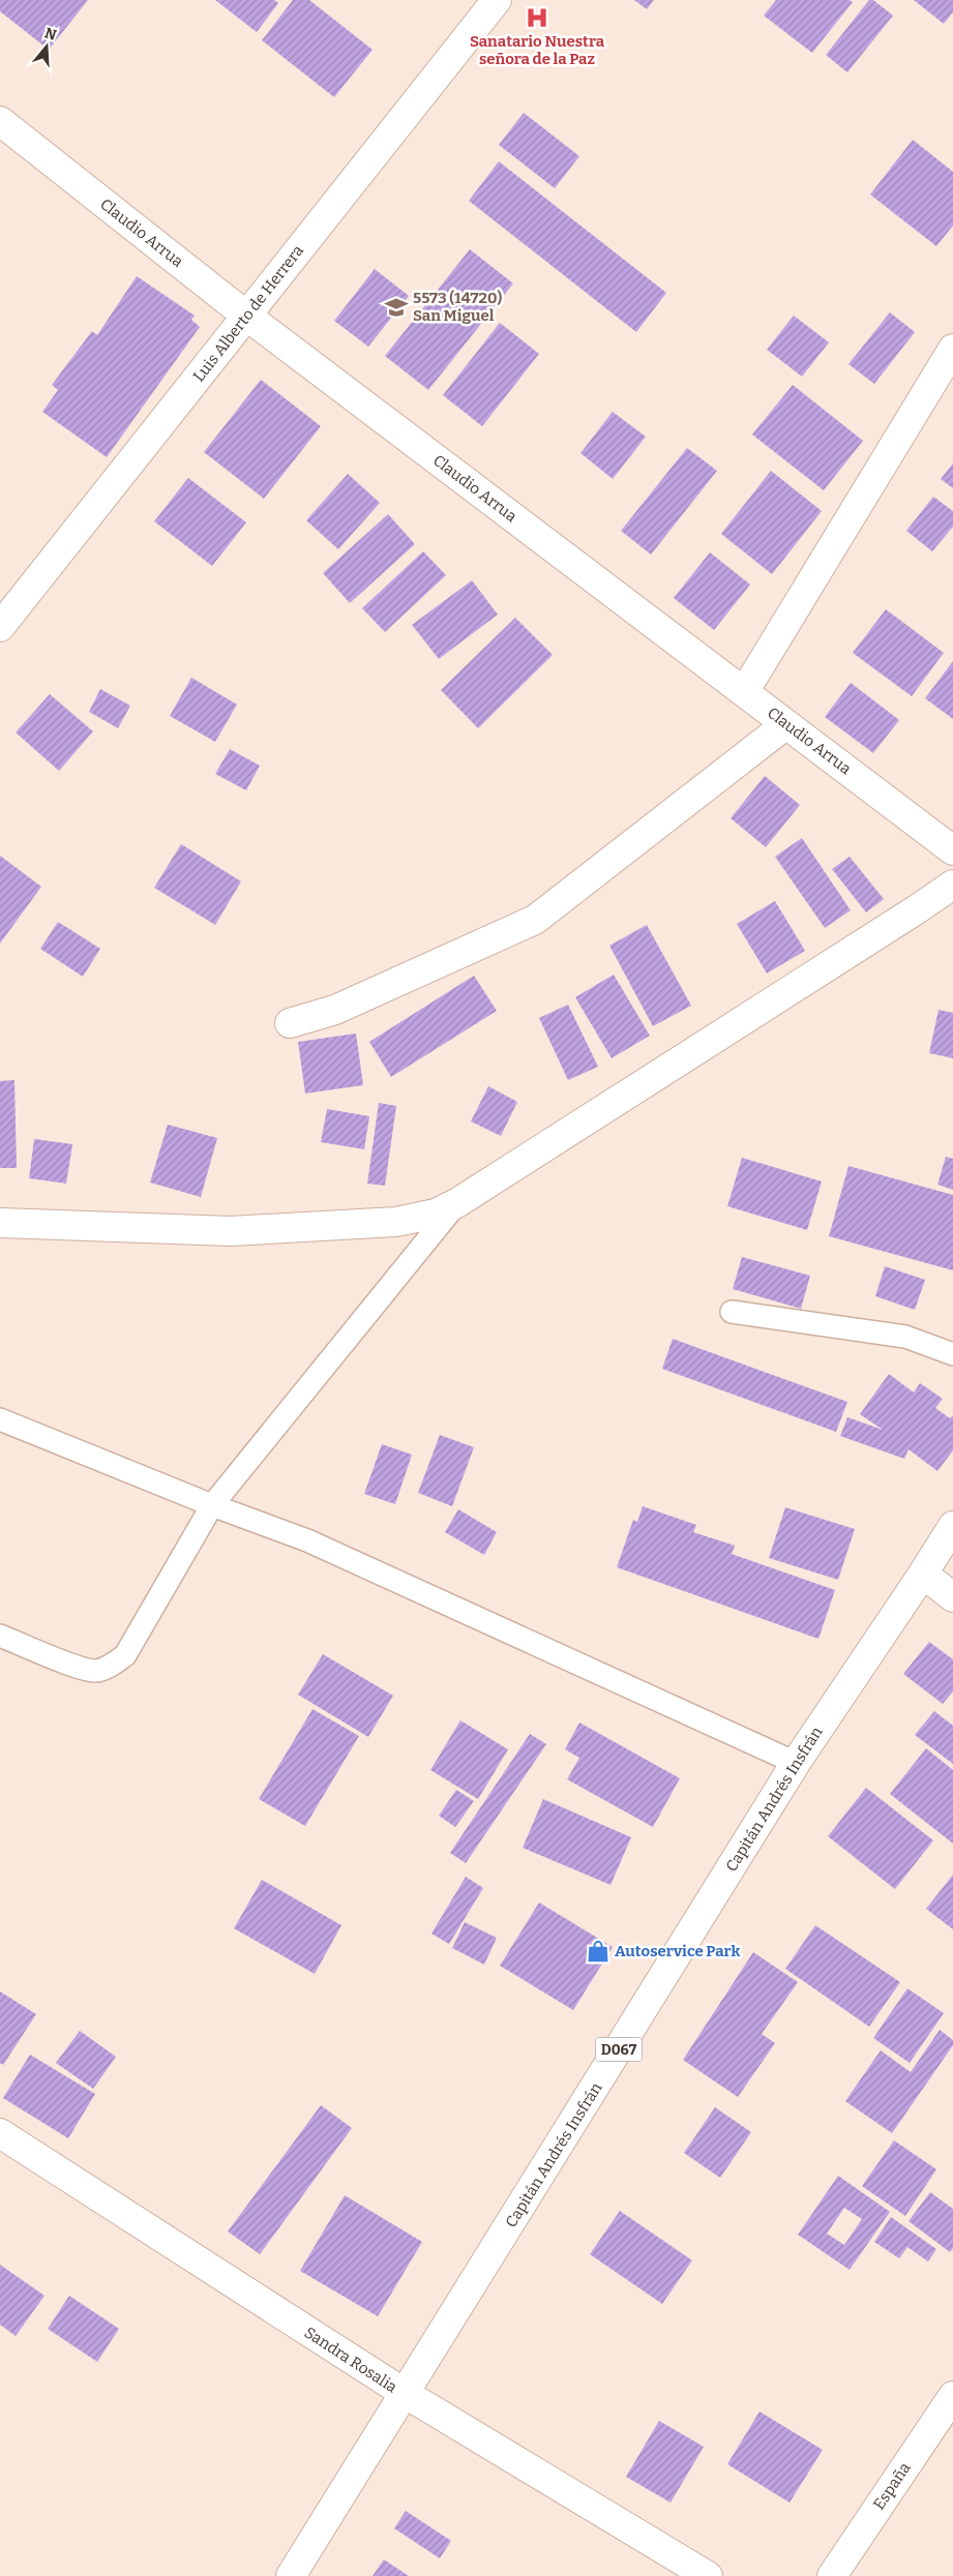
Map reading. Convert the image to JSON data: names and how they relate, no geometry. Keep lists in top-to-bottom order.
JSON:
{
  "streets": {
    "street": [
      "Claudio Arrua",
      "Luis Alberto de Herrera",
      "Capitán Andrés Insfrán",
      "D067",
      "Sandra Rosalia",
      "España"
    ]
  },
  "crossings": [
    ["Claudio Arrua", "Luis Alberto de Herrera"],
    ["Capitán Andrés Insfrán", "Sandra Rosalia"]
  ],
  "places": {
    "hospital": ["Sanatario Nuestra señora de la Paz"],
    "school or university": ["5573 (14720) San Miguel"],
    "shop": ["Autoservice Park"]
  },
  "north": "top"
}
